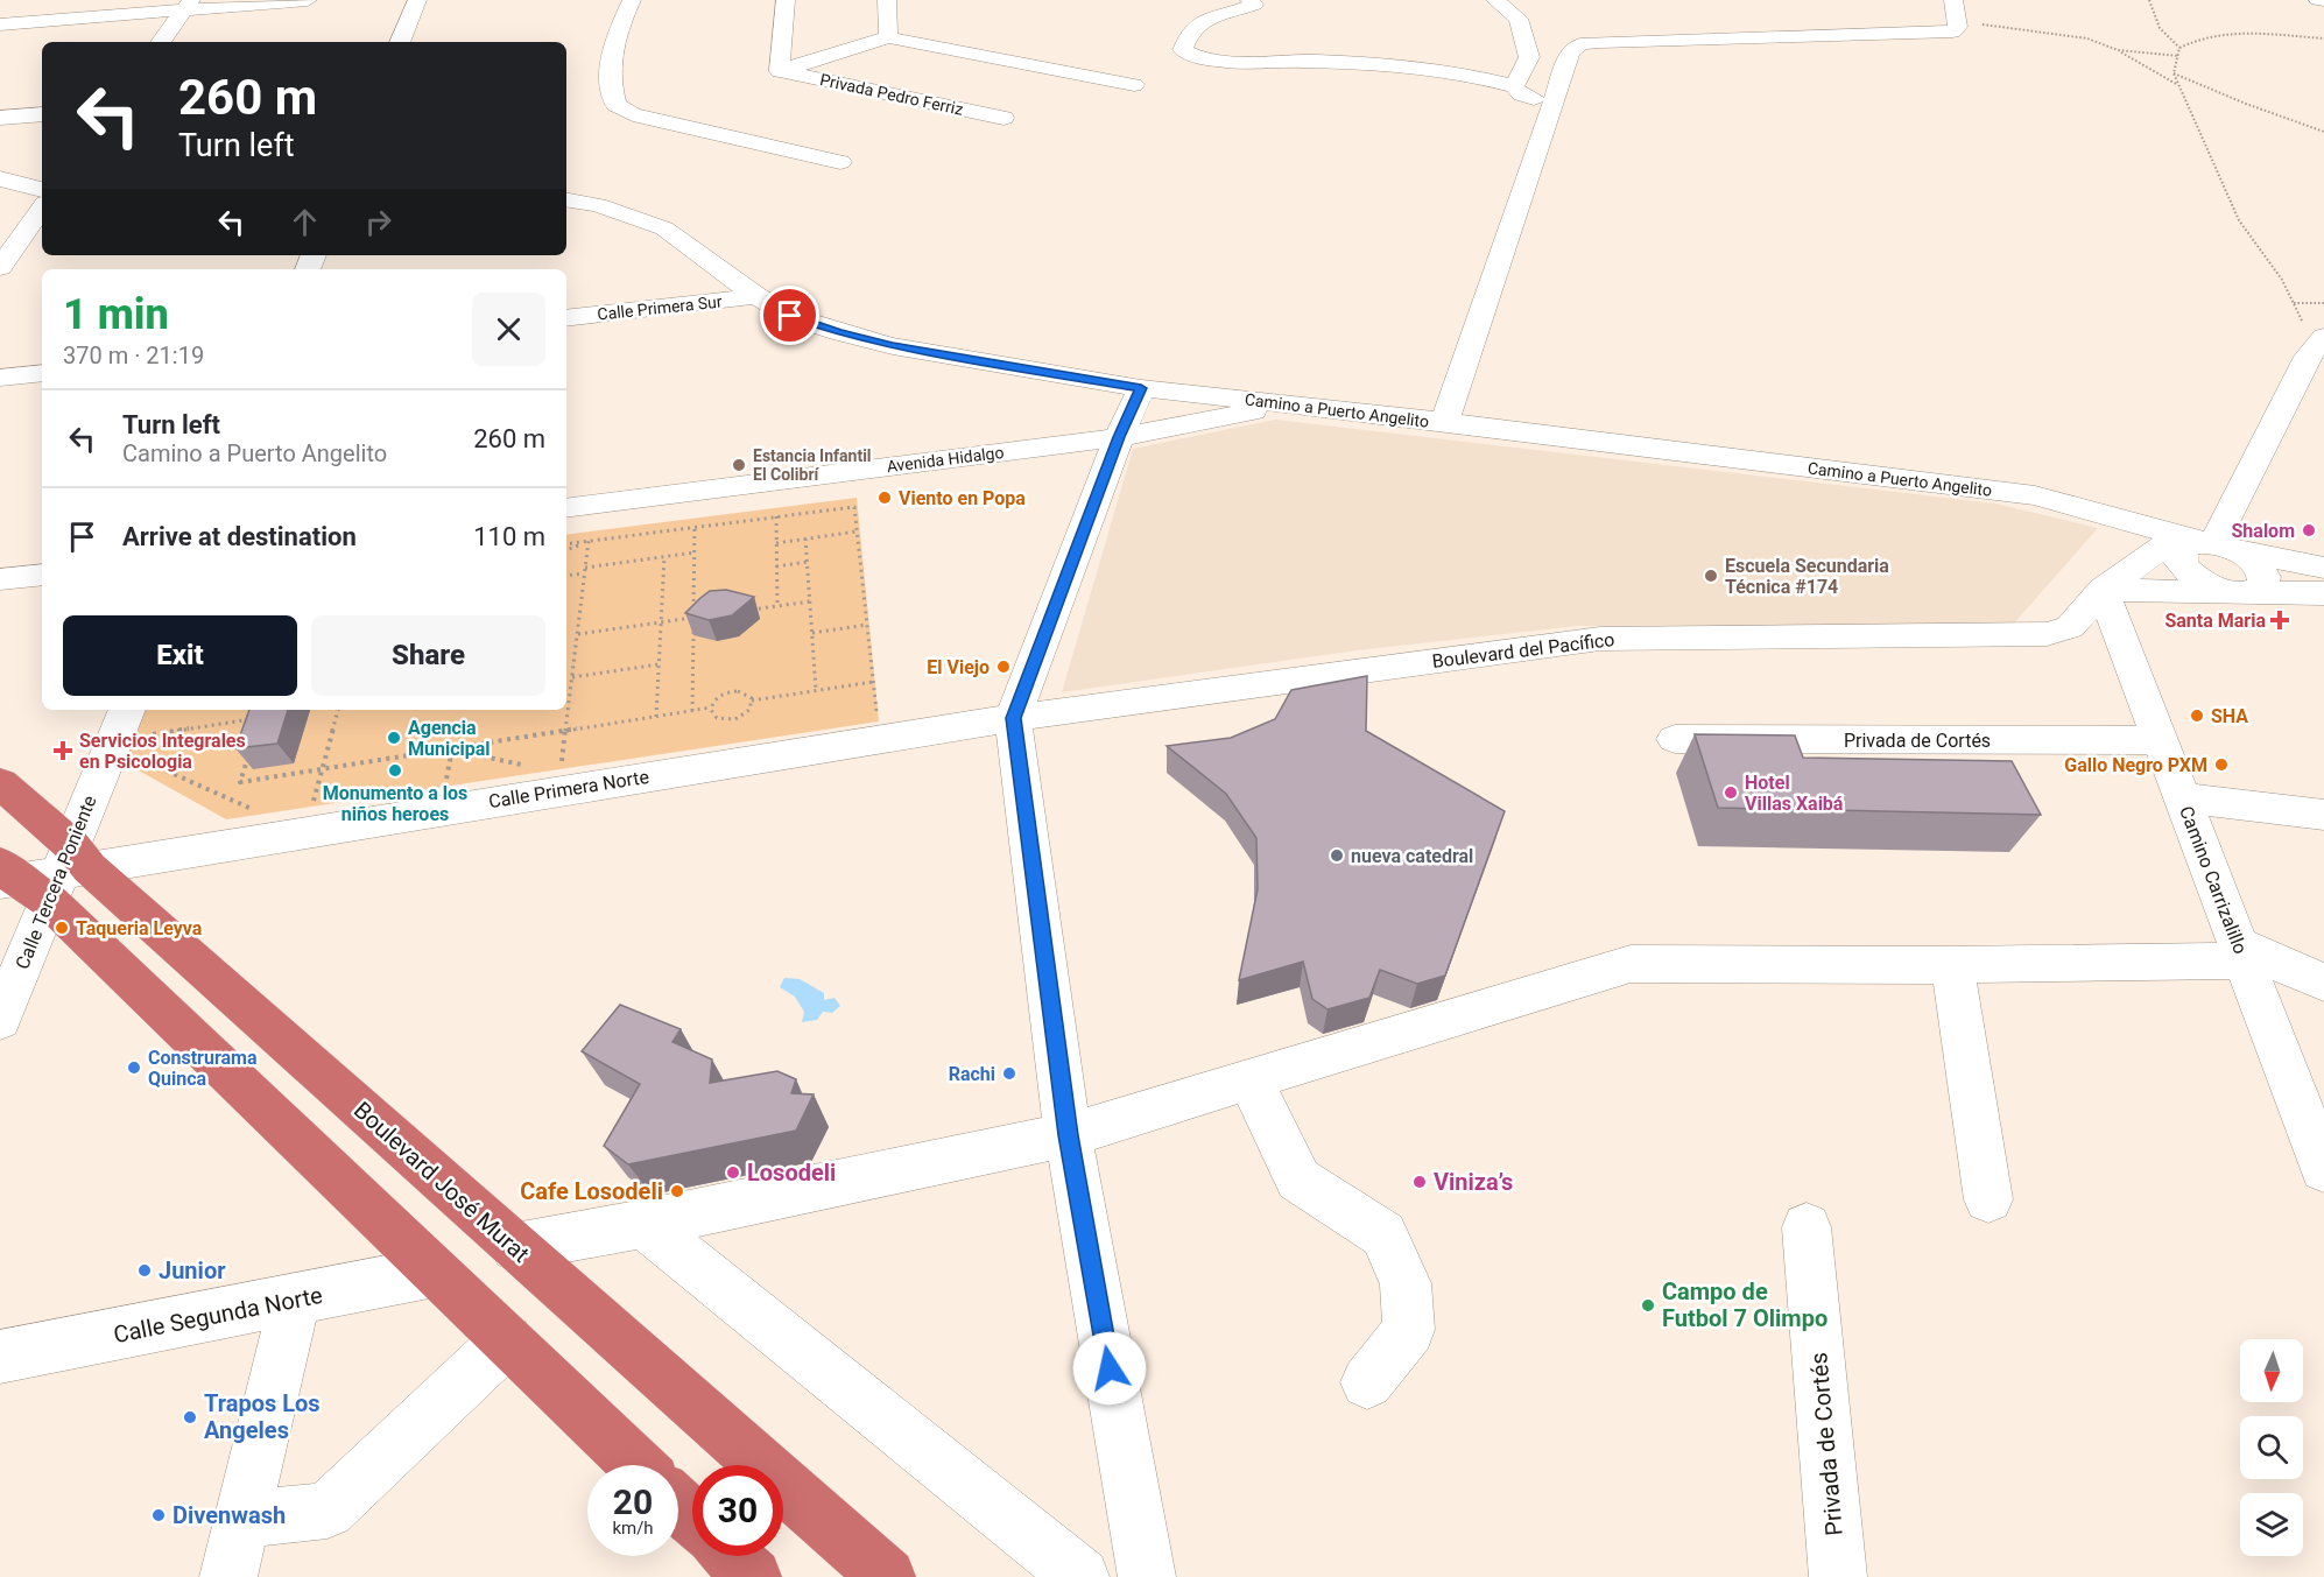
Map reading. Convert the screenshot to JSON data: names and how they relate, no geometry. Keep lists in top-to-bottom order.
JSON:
{
  "streets": {
    "highway": ["Boulevard José Murat"],
    "street": [
      "Privada Pedro Ferriz",
      "Calle Primera Sur",
      "Camino a Puerto Angelito",
      "Avenida Hidalgo",
      "Boulevard del Pacífico",
      "Privada de Cortés",
      "Calle Primera Norte",
      "Camino Carrizalillo",
      "Calle Tercera Poniente",
      "Calle Segunda Norte"
    ]
  },
  "crossings": [
    ["Calle Primera Sur", "Camino a Puerto Angelito"],
    ["Camino a Puerto Angelito", "Avenida Hidalgo"],
    ["Camino a Puerto Angelito", "Boulevard del Pacífico"],
    ["Boulevard del Pacífico", "Calle Primera Norte"],
    ["Boulevard del Pacífico", "Camino Carrizalillo"],
    ["Privada de Cortés", "Camino Carrizalillo"],
    ["Calle Primera Norte", "Calle Tercera Poniente"],
    ["Calle Primera Norte", "Boulevard José Murat"],
    ["Calle Tercera Poniente", "Boulevard José Murat"],
    ["Boulevard José Murat", "Calle Segunda Norte"]
  ],
  "places": {
    "other": [
      "Estancia Infantil El Colibrí",
      "Viento en Popa",
      "Shalom",
      "Escuela Secundaria Técnica #174",
      "El Viejo",
      "SHA",
      "Agencia Municipal",
      "Gallo Negro PXM",
      "Monumento a los niños heroes",
      "Hotel Villas Xaibá",
      "nueva catedral",
      "Taqueria Leyva",
      "Construrama Quinca",
      "Rachi",
      "Losodeli",
      "Viniza’s",
      "Cafe Losodeli",
      "Junior",
      "Campo de Futbol 7 Olimpo",
      "Trapos Los Angeles",
      "Divenwash"
    ],
    "health": ["Santa Maria", "Servicios Integrales en Psicologia"]
  },
  "north": "bottom",
  "page": {
    "turn": ["260 m", "Turn left"],
    "heading": ["1 min", "370 m · 21:19"],
    "list": [
      {
        "name": "Turn left",
        "note": "Camino a Puerto Angelito",
        "value": "260 m"
      },
      {
        "name": "Arrive at destination",
        "value": "110 m"
      }
    ],
    "buttons": ["Exit", "Share"],
    "speed": "20 km/h",
    "limit": "30"
  }
}
